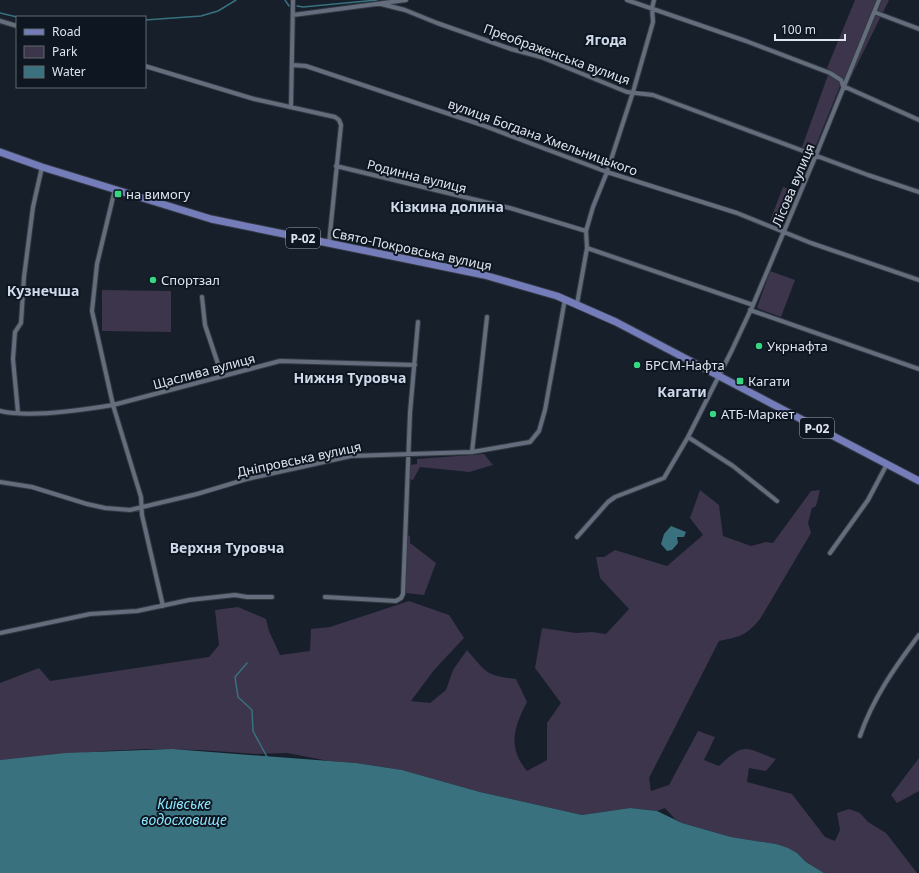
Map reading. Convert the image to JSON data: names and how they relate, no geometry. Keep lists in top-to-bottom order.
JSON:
{
  "streets": {
    "main road": ["Р-02", "Свято-Покровська вулиця"],
    "street": [
      "Преображенська вулиця",
      "вулиця Богдана Хмельницького",
      "Родинна вулиця",
      "Лісова вулиця",
      "Щаслива вулиця",
      "Дніпровська вулиця"
    ]
  },
  "crossings": [
    ["Преображенська вулиця", "Лісова вулиця"],
    ["вулиця Богдана Хмельницького", "Лісова вулиця"],
    ["Лісова вулиця", "Р-02"],
    ["Лісова вулиця", "Свято-Покровська вулиця"],
    ["Р-02", "Свято-Покровська вулиця"],
    ["Свято-Покровська вулиця", "Дніпровська вулиця"]
  ],
  "districts": [
    "Ягода",
    "Кізкина долина",
    "Кузнечша",
    "Нижня Туровча",
    "Кагати",
    "Верхня Туровча"
  ],
  "water": ["Київське водосховище"],
  "places": {
    "transit": ["на вимогу", "Кагати"],
    "other": [
      "Спортзал",
      "Укрнафта",
      "БРСМ-Нафта",
      "АТБ-Маркет"
    ]
  },
  "legend": ["Road", "Park", "Water"],
  "scale_bar": "100 m"
}
